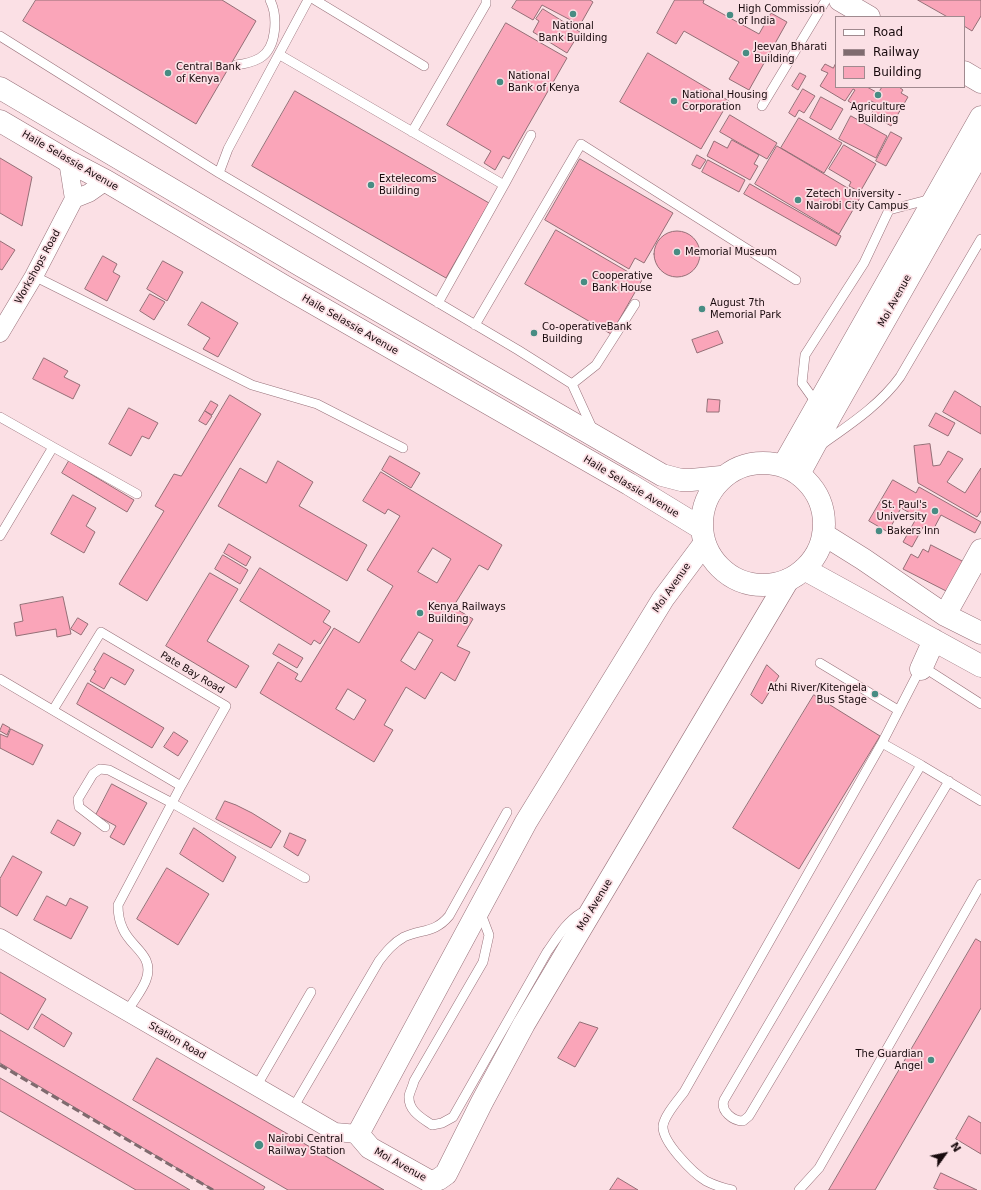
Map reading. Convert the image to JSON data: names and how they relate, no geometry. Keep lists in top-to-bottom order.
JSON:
{
  "streets": {
    "main road": ["Haile Selassie Avenue", "Moi Avenue"],
    "street": ["Workshops Road", "Station Road"],
    "lane": ["Pate Bay Road"]
  },
  "crossings": [
    ["Haile Selassie Avenue", "Moi Avenue"],
    ["Moi Avenue", "Station Road"]
  ],
  "places": [
    "National Bank Building",
    "High Commission of India",
    "Jeevan Bharati Building",
    "Central Bank of Kenya",
    "National Bank of Kenya",
    "Agriculture Building",
    "National Housing Corporation",
    "Extelecoms Building",
    "Zetech University - Nairobi City Campus",
    "Memorial Museum",
    "Cooperative Bank House",
    "August 7th Memorial Park",
    "Co-operativeBank Building",
    "St. Paul's University",
    "Bakers Inn",
    "Kenya Railways Building",
    "Athi River/Kitengela Bus Stage",
    "The Guardian Angel",
    "Nairobi Central Railway Station"
  ],
  "legend": ["Road", "Railway", "Building"],
  "north": "top right"
}
